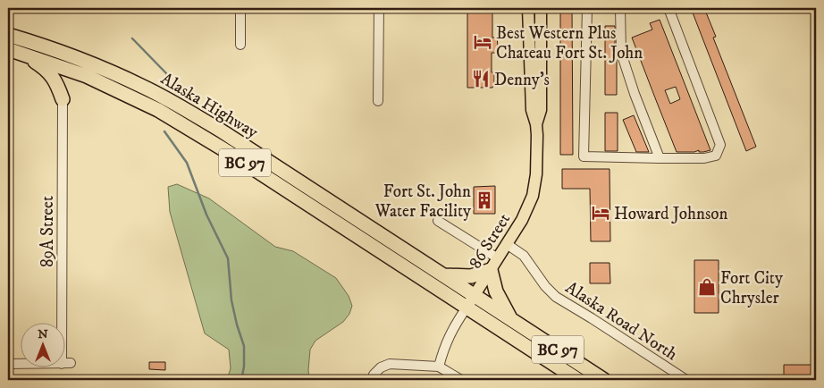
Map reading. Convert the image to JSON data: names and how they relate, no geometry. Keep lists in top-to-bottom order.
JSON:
{
  "streets": {
    "highway": ["Alaska Highway", "BC 97"],
    "main road": ["86 Street"],
    "street": ["89A Street", "Alaska Road North"]
  },
  "crossings": [
    ["Alaska Highway", "86 Street"],
    ["86 Street", "Alaska Road North"]
  ],
  "places": {
    "hotel": ["Best Western Plus Chateau Fort St. John", "Howard Johnson"],
    "restaurant": ["Denny's"],
    "building": ["Fort St. John Water Facility"],
    "shop": ["Fort City Chrysler"]
  },
  "north": "top"
}
